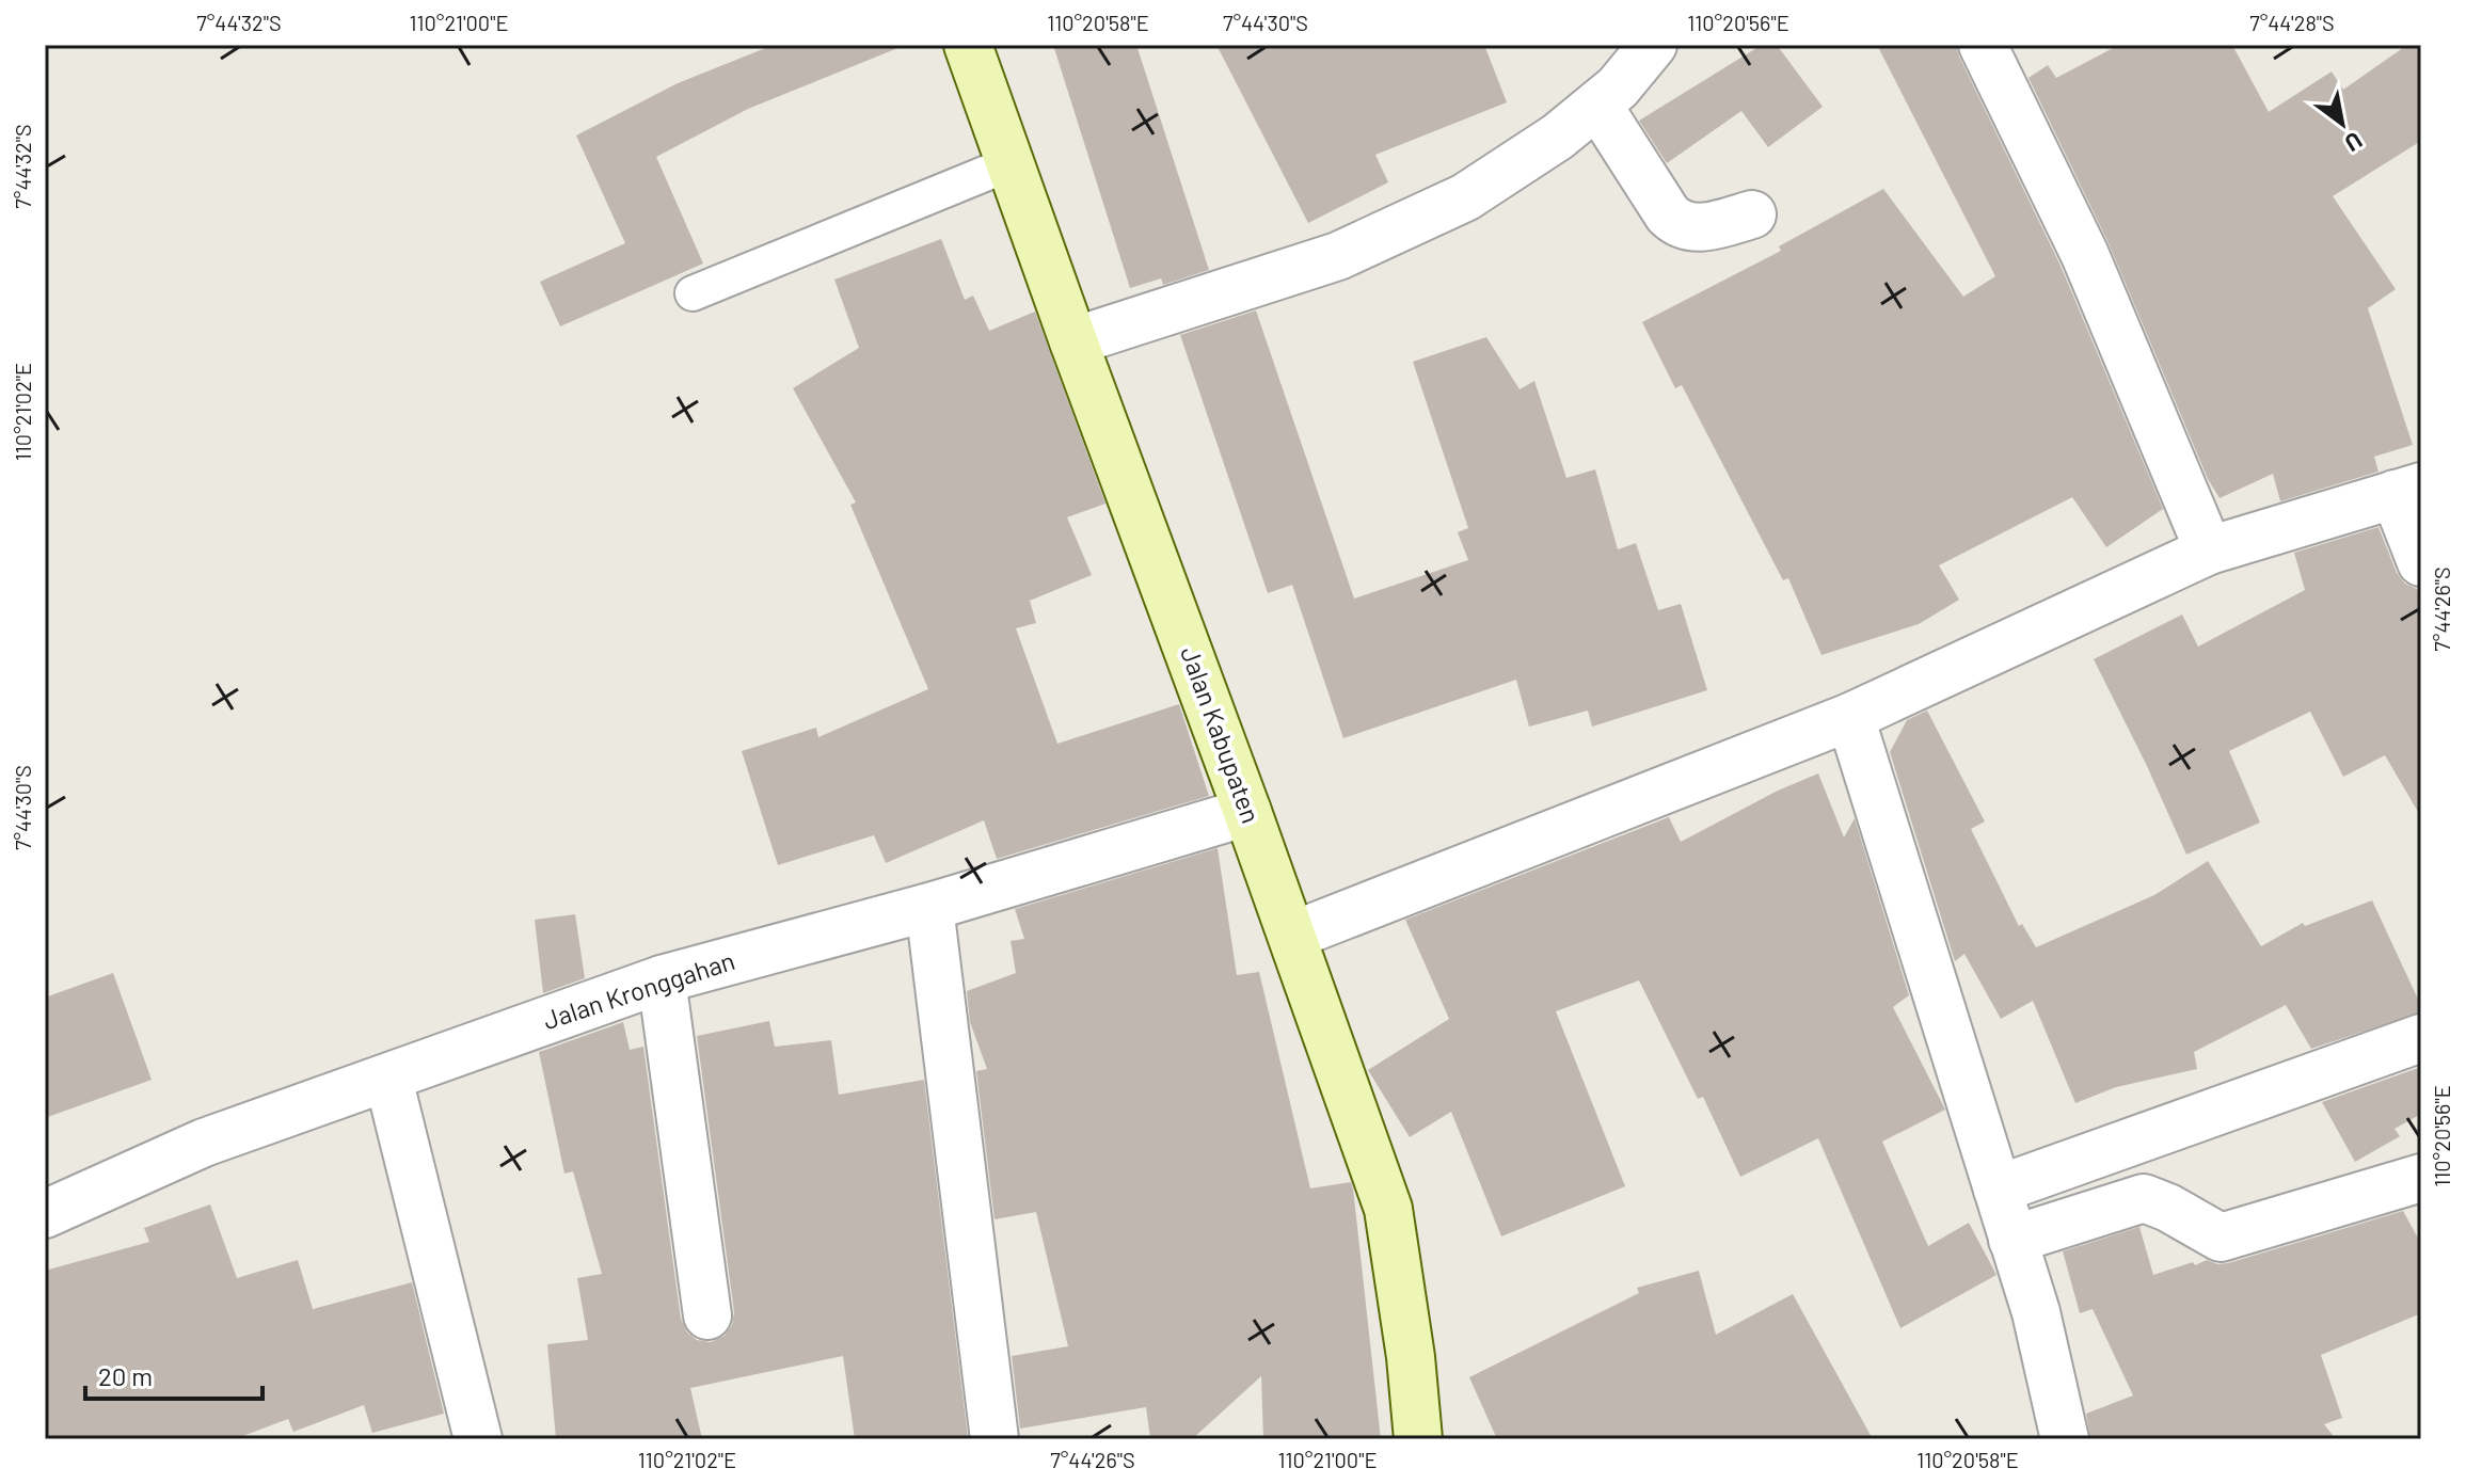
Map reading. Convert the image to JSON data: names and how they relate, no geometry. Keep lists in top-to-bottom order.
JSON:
{
  "streets": {
    "main road": ["Jalan Kabupaten"],
    "street": ["Jalan Kronggahan"]
  },
  "crossings": [
    ["Jalan Kabupaten", "Jalan Kronggahan"]
  ],
  "scale_bar": "20 m",
  "north": "bottom right",
  "coordinates": [
    "7°44'32\"S",
    "110°21'00\"E",
    "110°20'58\"E",
    "7°44'30\"S",
    "110°20'56\"E",
    "7°44'28\"S",
    "110°21'02\"E",
    "7°44'26\"S"
  ]
}
